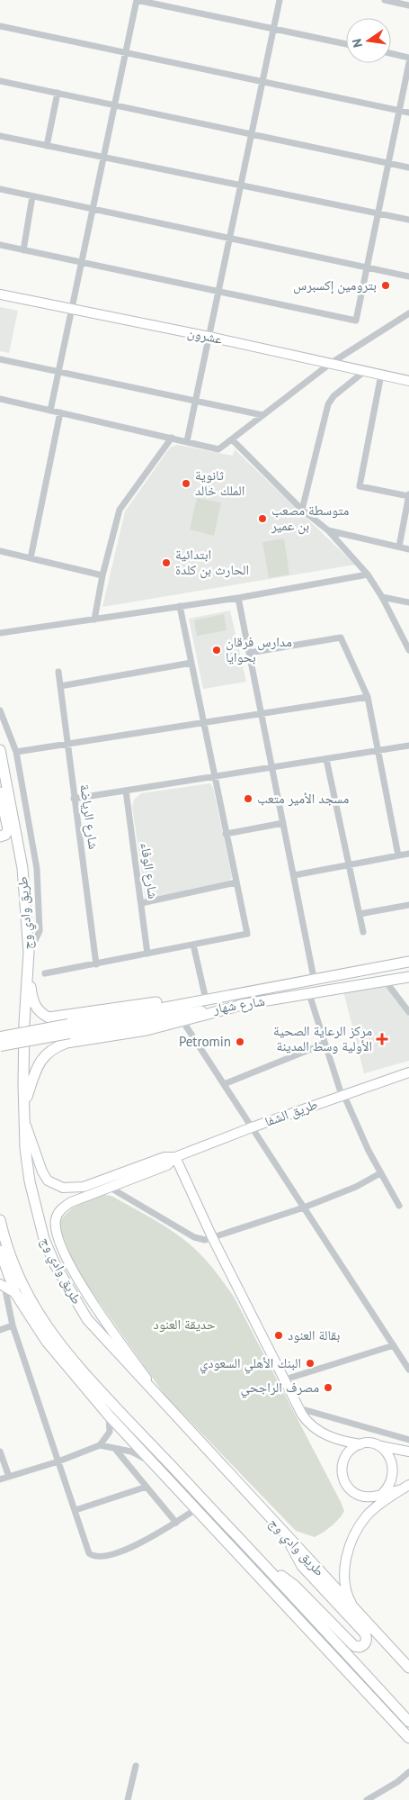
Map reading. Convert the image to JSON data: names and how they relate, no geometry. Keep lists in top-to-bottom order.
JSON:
{
  "streets": {
    "main road": ["طريق وادي وج", "شارع شهار"],
    "street": [
      "عشرون",
      "شارع الرياضة",
      "شارع الوفاء",
      "طريق الشفا"
    ]
  },
  "parks": ["حديقة العنود"],
  "places": {
    "other": [
      "بترومين إكسبرس",
      "ثانوية الملك خالد",
      "متوسطة مصعب بن عمير",
      "ابتدائية الحارث بن كلدة",
      "مدارس فرقان بحوايا",
      "مسجد الأمير متعب",
      "Petromin",
      "بقالة العنود",
      "البنك الأهلي السعودي",
      "مصرف الراجحي"
    ],
    "health": ["مركز الرعاية الصحية الأولية وسط المدينة"]
  },
  "north": "left"
}
